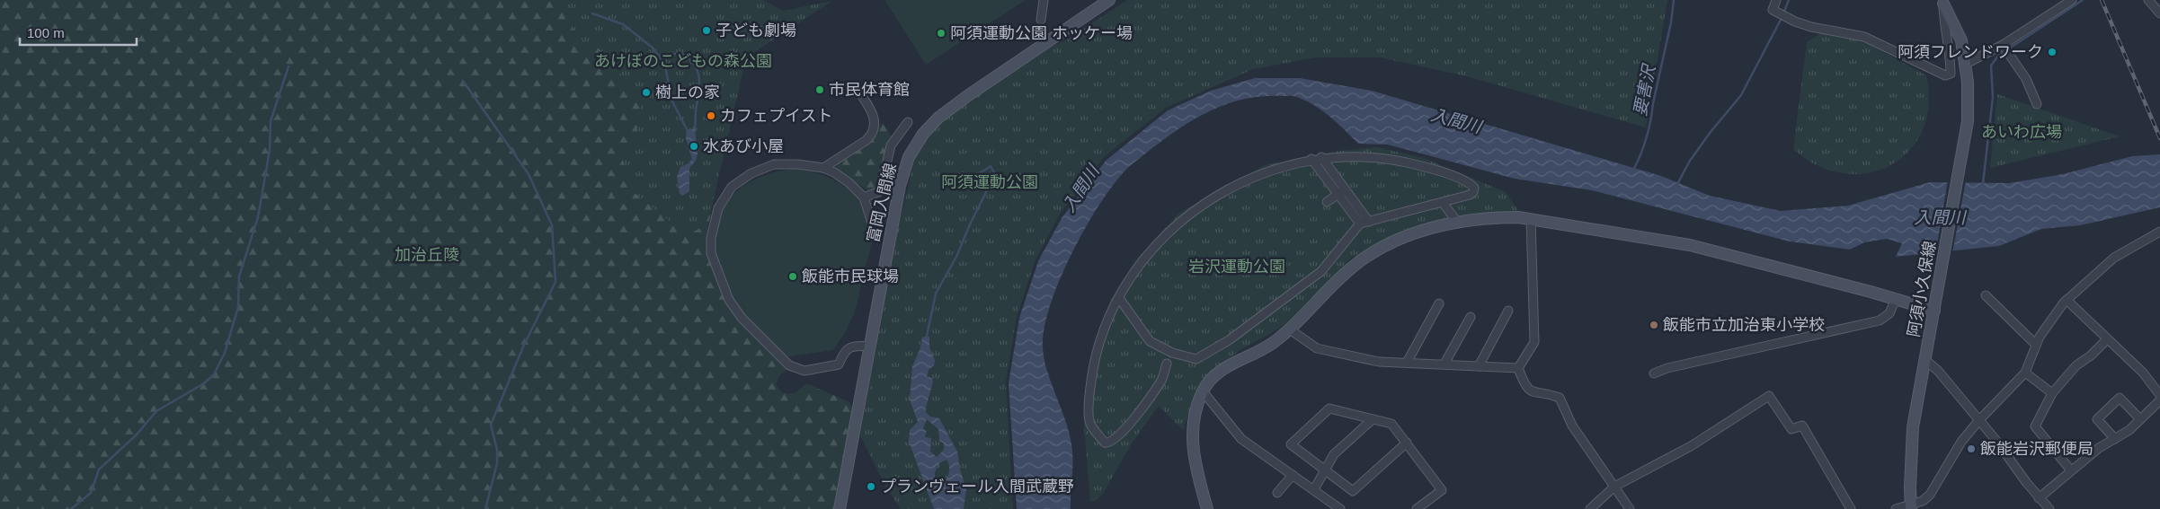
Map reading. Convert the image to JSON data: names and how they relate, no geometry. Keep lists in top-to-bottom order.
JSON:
{
  "streets": {
    "street": ["富岡入間線", "阿須小久保線"]
  },
  "water": ["要害沢", "入間川"],
  "parks": [
    "あけぼのこどもの森公園",
    "あいわ広場",
    "阿須運動公園",
    "加治丘陵",
    "岩沢運動公園"
  ],
  "places": [
    "子ども劇場",
    "阿須運動公園 ホッケー場",
    "阿須フレンドワーク",
    "市民体育館",
    "樹上の家",
    "カフェプイスト",
    "水あび小屋",
    "飯能市民球場",
    "飯能市立加治東小学校",
    "飯能岩沢郵便局",
    "プランヴェール入間武蔵野"
  ],
  "scale_bar": "100 m"
}
